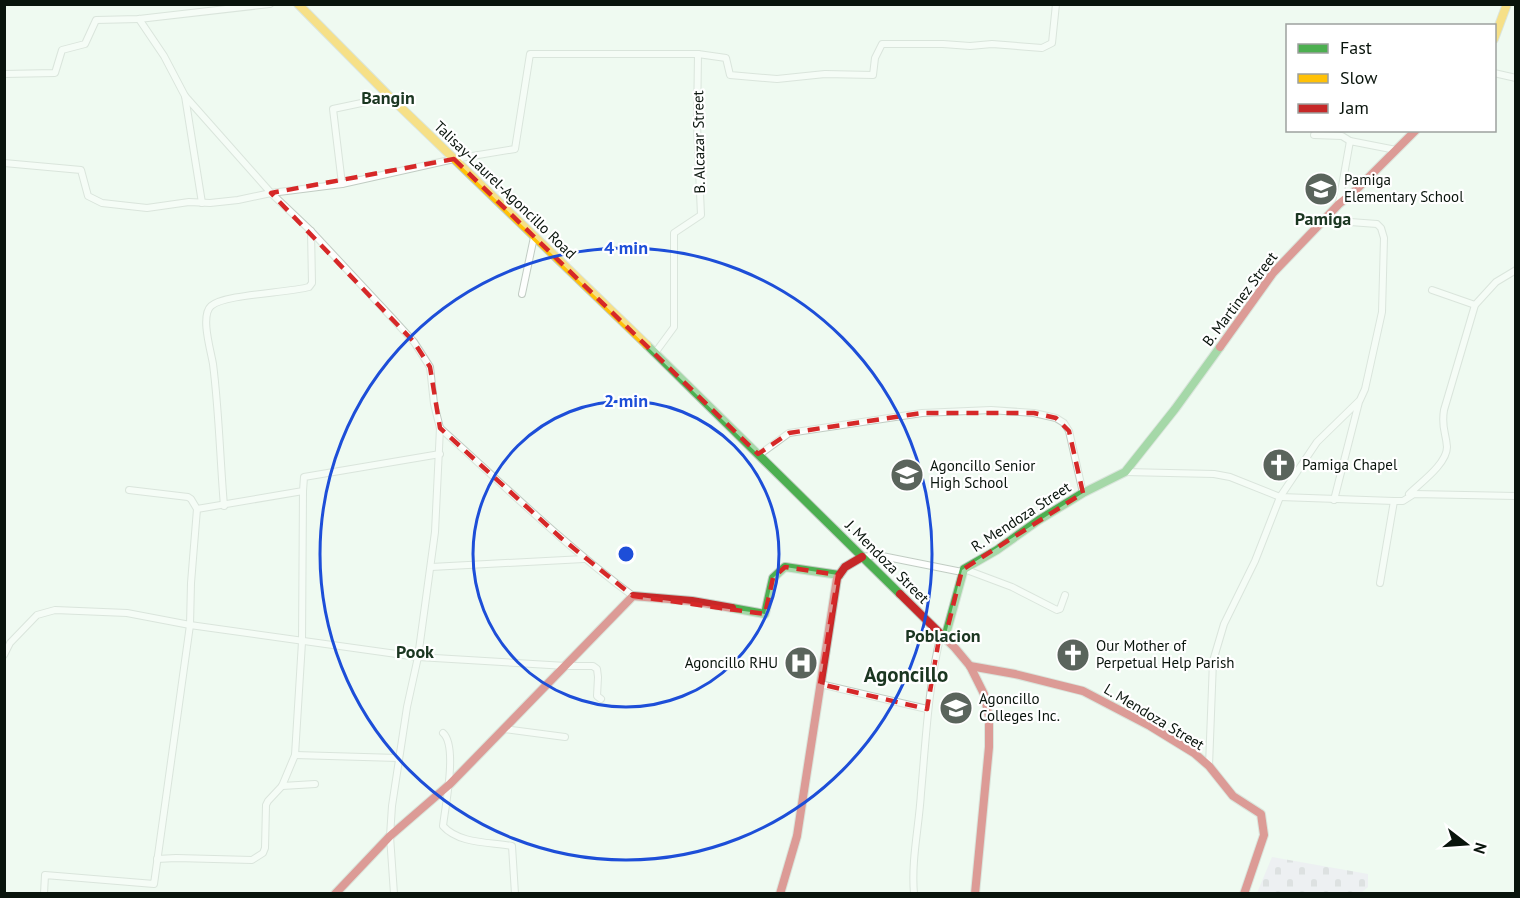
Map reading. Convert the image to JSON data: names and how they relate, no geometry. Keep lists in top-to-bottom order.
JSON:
{
  "streets": {
    "street": [
      "B. Alcazar Street",
      "Talisay-Laurel-Agoncillo Road",
      "B. Martinez Street",
      "R. Mendoza Street",
      "J. Mendoza Street",
      "L. Mendoza Street"
    ]
  },
  "crossings": [
    ["B. Alcazar Street", "Talisay-Laurel-Agoncillo Road"],
    ["Talisay-Laurel-Agoncillo Road", "J. Mendoza Street"],
    ["B. Martinez Street", "R. Mendoza Street"],
    ["R. Mendoza Street", "J. Mendoza Street"],
    ["J. Mendoza Street", "L. Mendoza Street"]
  ],
  "districts": [
    "Bangin",
    "Pamiga",
    "Poblacion",
    "Pook",
    "Agoncillo"
  ],
  "places": {
    "school or university": ["Pamiga Elementary School", "Agoncillo Senior High School", "Agoncillo Colleges Inc."],
    "church": ["Pamiga Chapel", "Our Mother of Perpetual Help Parish"],
    "hospital": ["Agoncillo RHU"]
  },
  "legend": ["Fast", "Slow", "Jam"],
  "north": "right",
  "rings": ["4 min", "2 min"]
}
